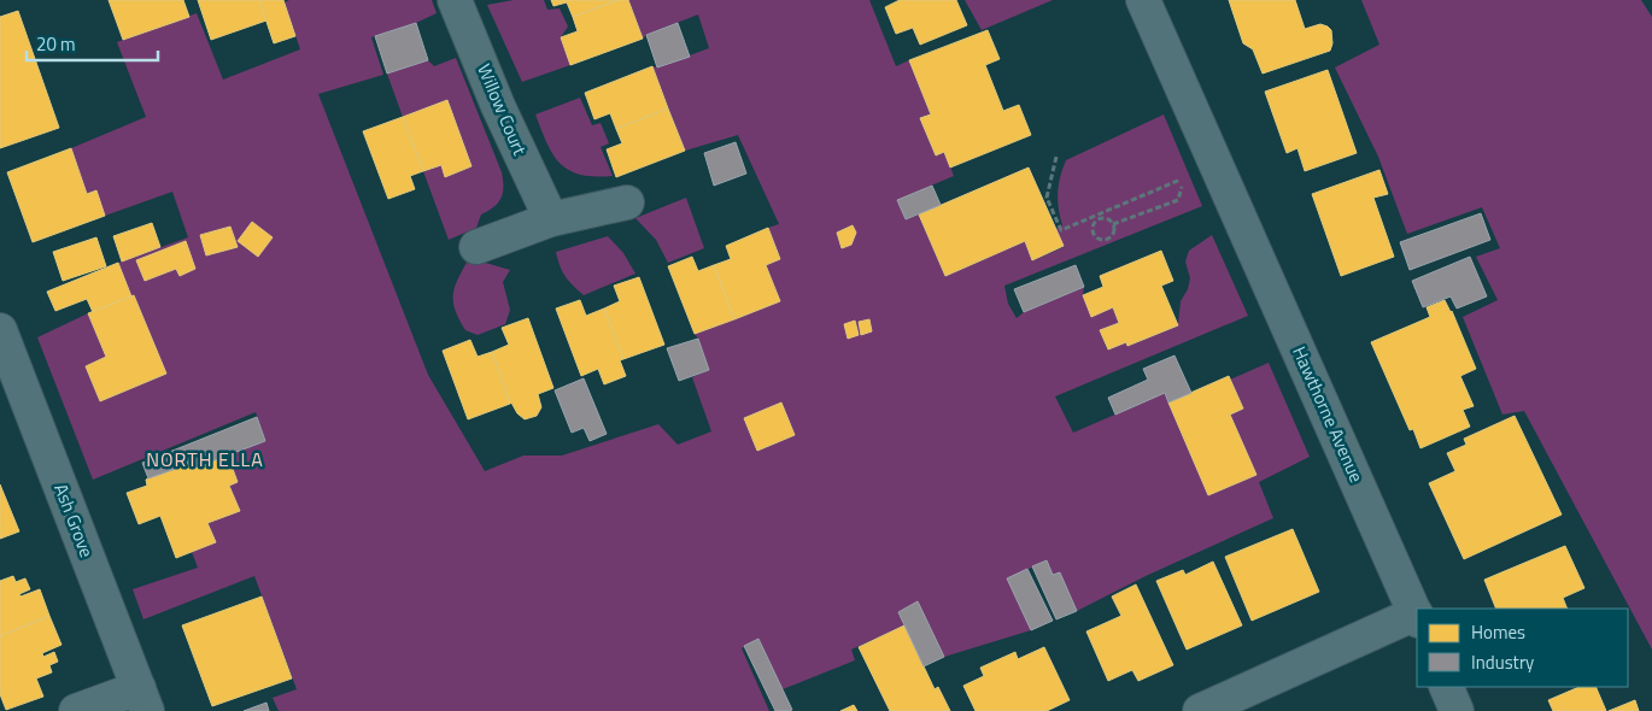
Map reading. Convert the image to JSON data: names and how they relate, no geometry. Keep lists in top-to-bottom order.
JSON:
{
  "streets": {
    "street": ["Willow Court", "Hawthorne Avenue", "Ash Grove"]
  },
  "districts": ["NORTH ELLA"],
  "legend": ["Homes", "Industry"],
  "scale_bar": "20 m"
}
